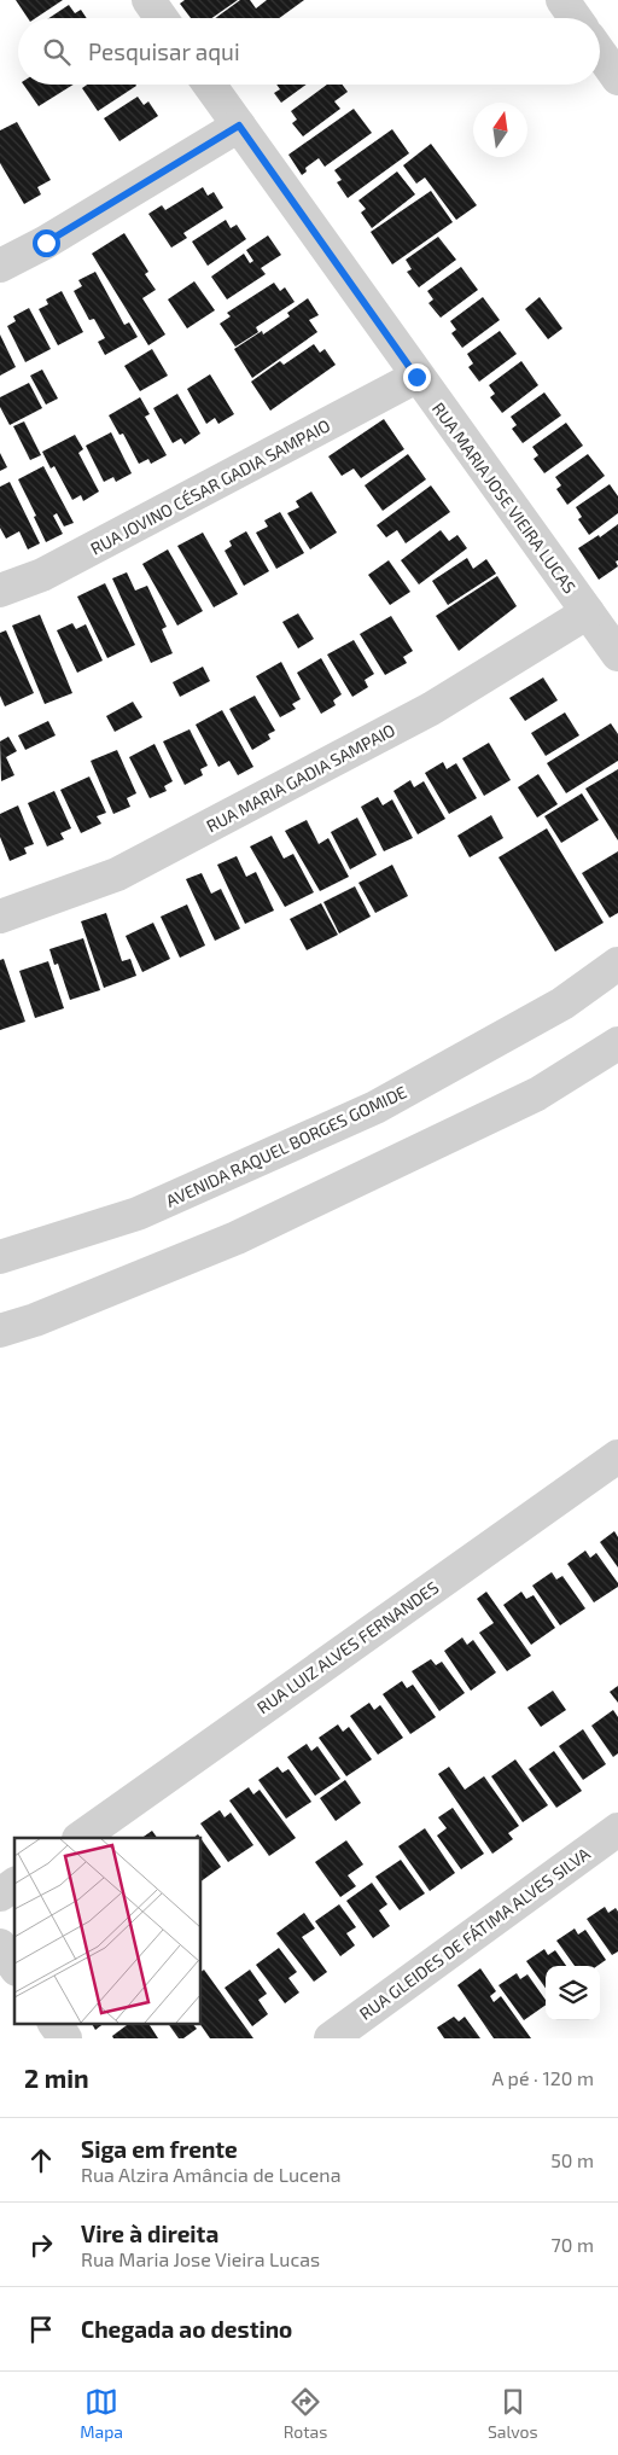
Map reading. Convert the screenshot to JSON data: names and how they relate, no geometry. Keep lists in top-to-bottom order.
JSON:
{
  "streets": {
    "street": [
      "RUA JOVINO CÉSAR GADIA SAMPAIO",
      "RUA MARIA JOSE VIEIRA LUCAS",
      "RUA MARIA GADIA SAMPAIO",
      "AVENIDA RAQUEL BORGES GOMIDE",
      "RUA LUIZ ALVES FERNANDES",
      "RUA GLEIDES DE FÁTIMA ALVES SILVA"
    ]
  },
  "crossings": [
    ["RUA JOVINO CÉSAR GADIA SAMPAIO", "RUA MARIA JOSE VIEIRA LUCAS"],
    ["RUA MARIA JOSE VIEIRA LUCAS", "RUA MARIA GADIA SAMPAIO"]
  ],
  "north": "top",
  "page": {
    "search": "Pesquisar aqui",
    "heading": ["2 min", "A pé · 120 m"],
    "list": [
      ["Siga em frente", "Rua Alzira Amância de Lucena", "50 m"],
      ["Vire à direita", "Rua Maria Jose Vieira Lucas", "70 m"],
      "Chegada ao destino"
    ],
    "nav": ["Mapa", "Rotas", "Salvos"]
  }
}
